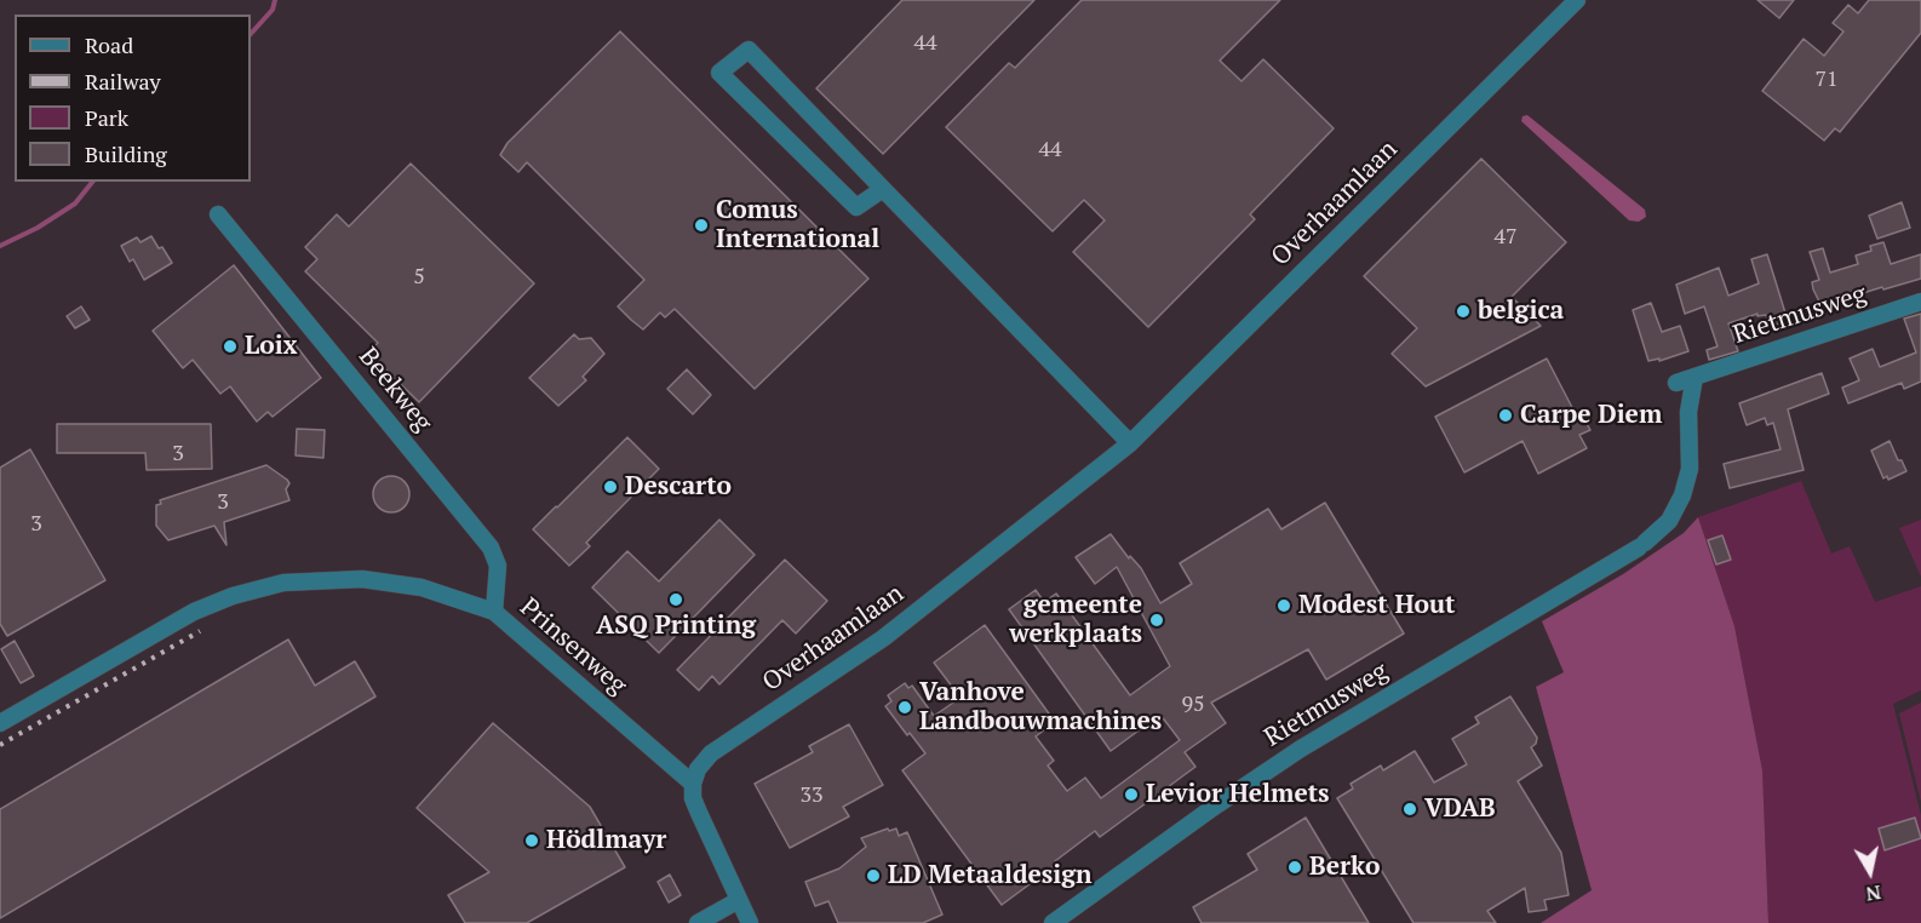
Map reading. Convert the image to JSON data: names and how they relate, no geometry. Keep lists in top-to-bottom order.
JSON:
{
  "streets": {
    "street": [
      "Overhaamlaan",
      "Rietmusweg",
      "Beekweg",
      "Prinsenweg"
    ]
  },
  "crossings": [
    ["Overhaamlaan", "Prinsenweg"],
    ["Beekweg", "Prinsenweg"]
  ],
  "places": [
    "Comus International",
    "belgica",
    "Loix",
    "Carpe Diem",
    "Descarto",
    "ASQ Printing",
    "Modest Hout",
    "gemeente werkplaats",
    "Vanhove Landbouwmachines",
    "Levior Helmets",
    "VDAB",
    "Hödlmayr",
    "Berko",
    "LD Metaaldesign"
  ],
  "house_numbers": [
    "44",
    "71",
    "44",
    "47",
    "5",
    "3",
    "3",
    "3",
    "95",
    "33"
  ],
  "legend": [
    "Road",
    "Railway",
    "Park",
    "Building"
  ],
  "north": "bottom"
}
